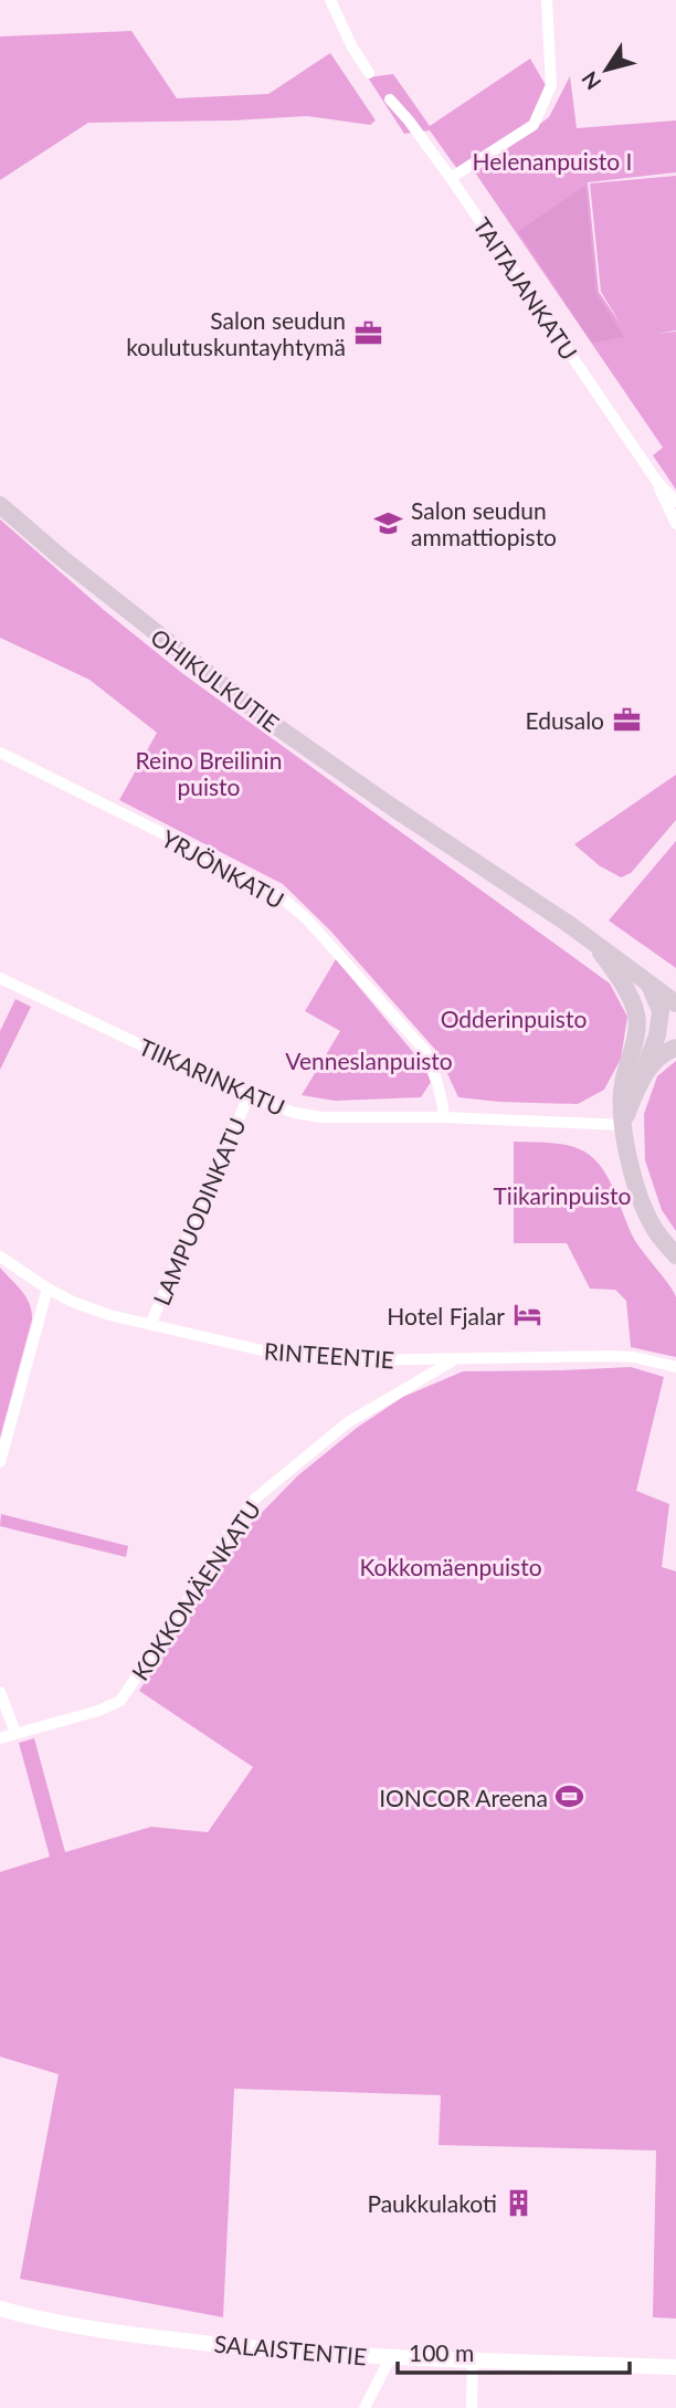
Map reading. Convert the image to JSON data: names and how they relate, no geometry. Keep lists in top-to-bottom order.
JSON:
{
  "streets": {
    "main road": ["OHIKULKUTIE"],
    "street": [
      "TAITAJANKATU",
      "YRJÖNKATU",
      "TIIKARINKATU",
      "LAMPUODINKATU",
      "RINTEENTIE",
      "KOKKOMÄENKATU",
      "SALAISTENTIE"
    ]
  },
  "crossings": [
    ["YRJÖNKATU", "TIIKARINKATU"],
    ["TIIKARINKATU", "LAMPUODINKATU"],
    ["LAMPUODINKATU", "RINTEENTIE"],
    ["RINTEENTIE", "KOKKOMÄENKATU"]
  ],
  "parks": [
    "Helenanpuisto I",
    "Reino Breilinin puisto",
    "Odderinpuisto",
    "Venneslanpuisto",
    "Tiikarinpuisto",
    "Kokkomäenpuisto"
  ],
  "places": {
    "office": ["Salon seudun koulutuskuntayhtymä", "Edusalo"],
    "school or university": ["Salon seudun ammattiopisto"],
    "hotel": ["Hotel Fjalar"],
    "sports": ["IONCOR Areena"],
    "building": ["Paukkulakoti"]
  },
  "scale_bar": "100 m",
  "north": "bottom left"
}
